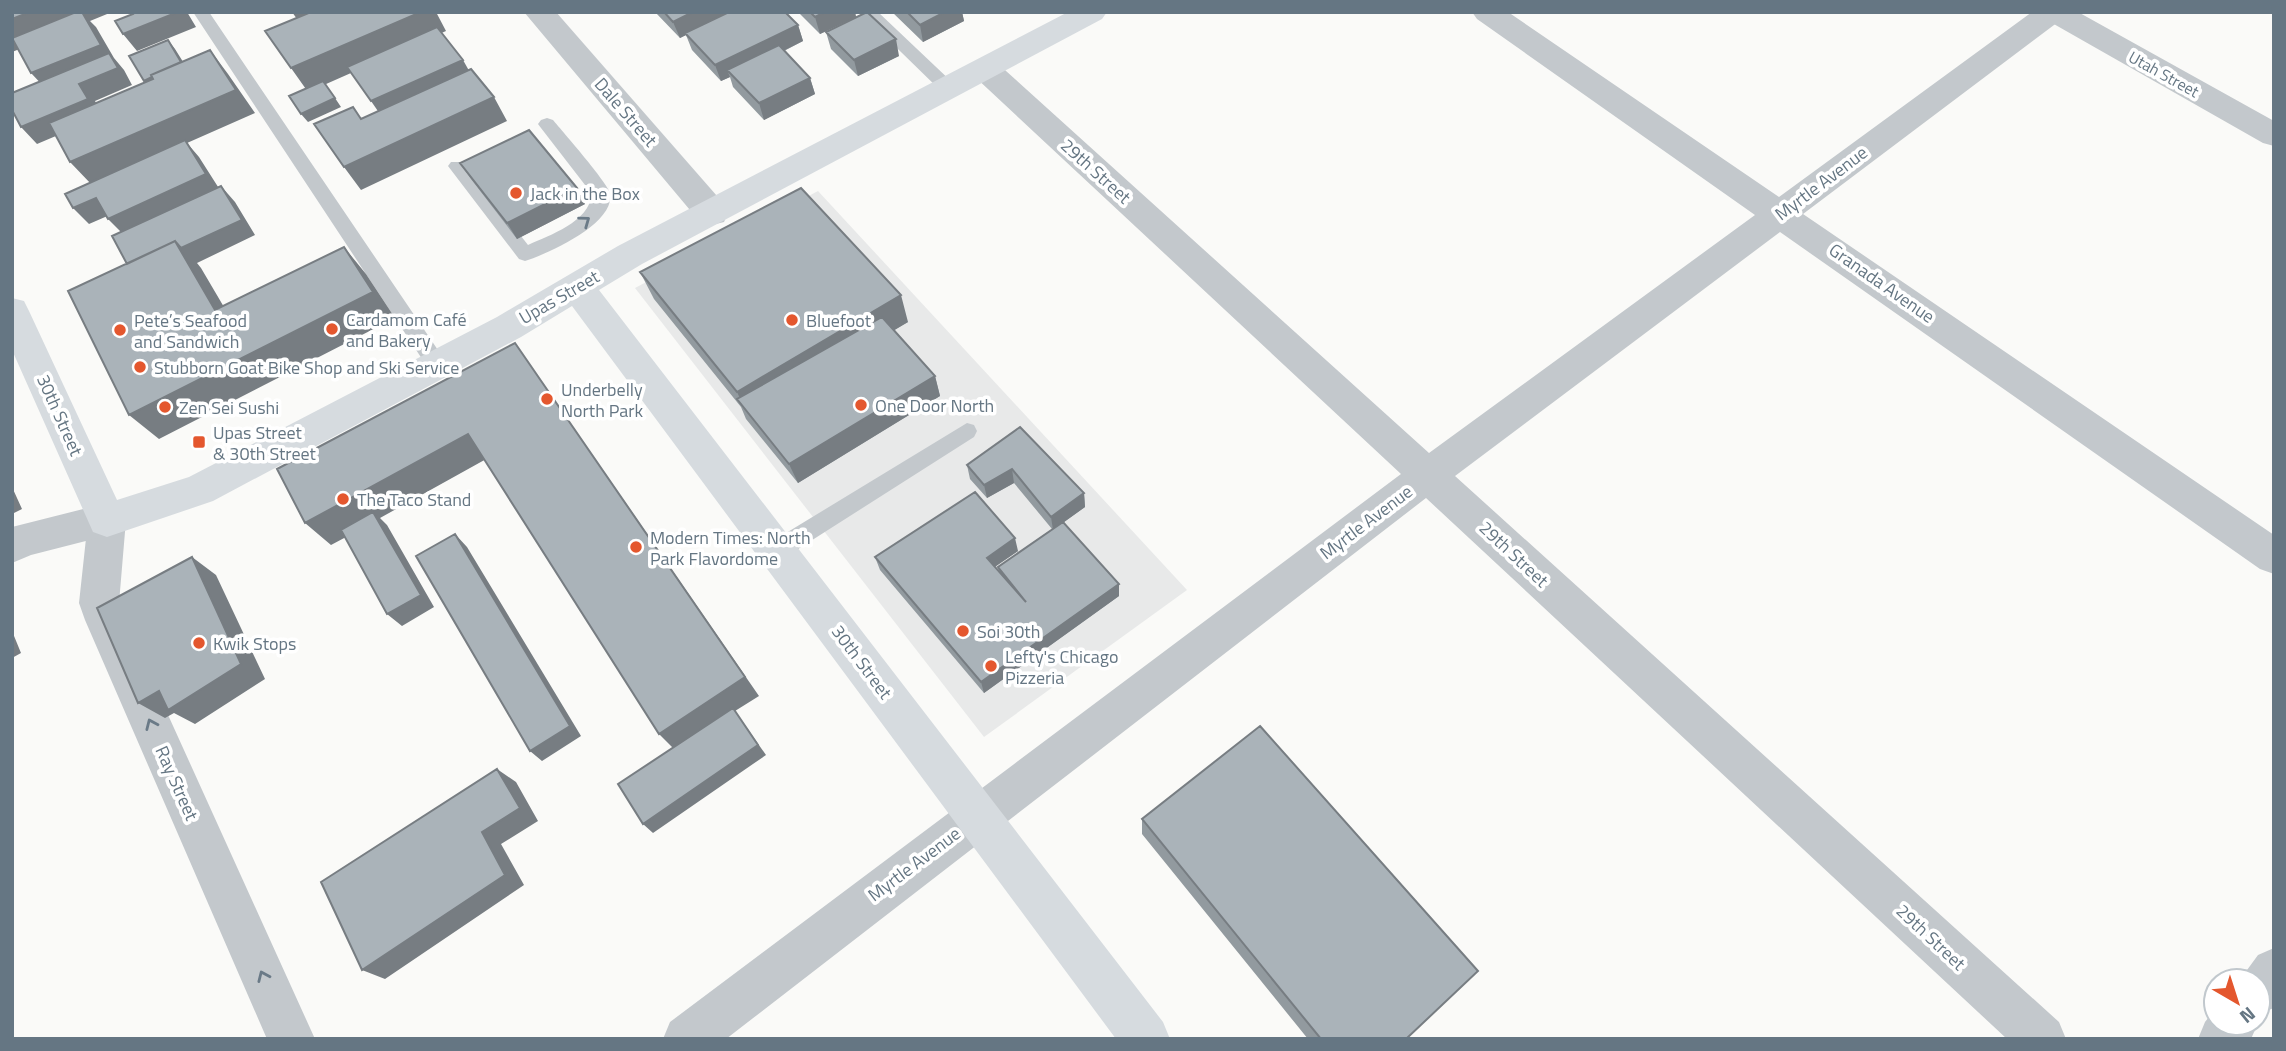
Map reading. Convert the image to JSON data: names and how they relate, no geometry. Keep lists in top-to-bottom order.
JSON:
{
  "streets": {
    "main road": ["Upas Street", "30th Street"],
    "street": [
      "Utah Street",
      "Dale Street",
      "29th Street",
      "Myrtle Avenue",
      "Granada Avenue",
      "Ray Street"
    ]
  },
  "crossings": [
    ["Utah Street", "Myrtle Avenue"],
    ["Dale Street", "Upas Street"],
    ["29th Street", "Myrtle Avenue"],
    ["29th Street", "Upas Street"],
    ["Myrtle Avenue", "Granada Avenue"],
    ["Myrtle Avenue", "30th Street"],
    ["Upas Street", "30th Street"],
    ["Upas Street", "Ray Street"],
    ["30th Street", "Ray Street"]
  ],
  "one_way": ["Ray Street"],
  "places": {
    "other": [
      "Jack in the Box",
      "Bluefoot",
      "Cardamom Café and Bakery",
      "Pete’s Seafood and Sandwich",
      "Stubborn Goat Bike Shop and Ski Service",
      "Underbelly North Park",
      "One Door North",
      "Zen Sei Sushi",
      "The Taco Stand",
      "Modern Times: North Park Flavordome",
      "Soi 30th",
      "Kwik Stops",
      "Lefty's Chicago Pizzeria"
    ],
    "transit": ["Upas Street & 30th Street"]
  },
  "north": "bottom right"
}
